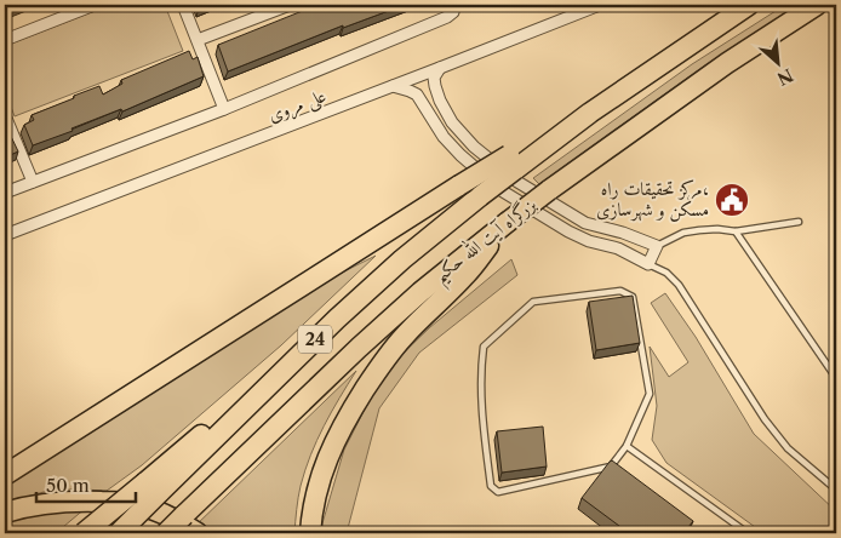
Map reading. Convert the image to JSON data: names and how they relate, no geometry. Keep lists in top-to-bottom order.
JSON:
{
  "streets": {
    "highway": ["بزرگراه آیت الله حکیم", "24"],
    "street": ["علی مروی"]
  },
  "places": {
    "public building": ["مرکز تحقیقات راه، مسکن و شهرسازی"]
  },
  "scale_bar": "50 m",
  "north": "bottom right"
}
